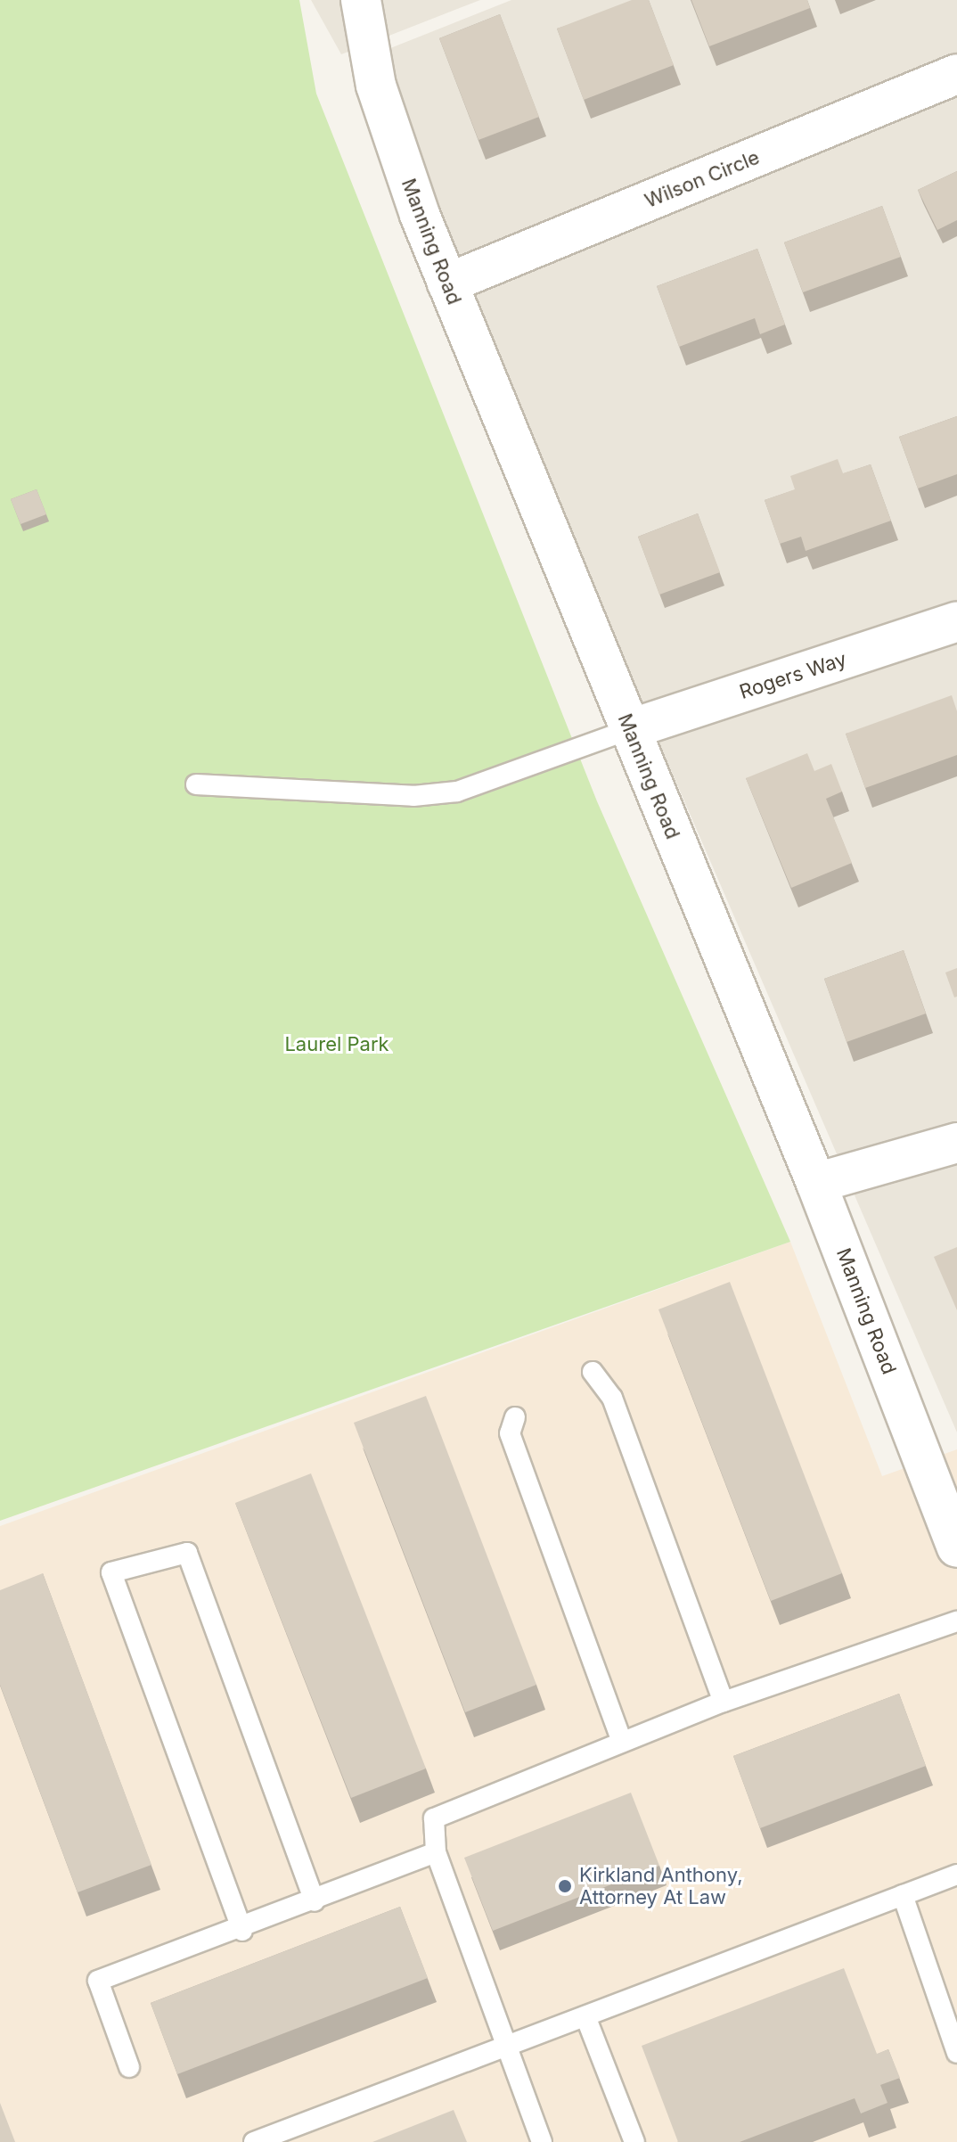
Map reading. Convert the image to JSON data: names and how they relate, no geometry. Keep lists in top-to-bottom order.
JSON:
{
  "streets": {
    "street": ["Wilson Circle", "Manning Road", "Rogers Way"]
  },
  "crossings": [
    ["Wilson Circle", "Manning Road"],
    ["Manning Road", "Rogers Way"]
  ],
  "parks": ["Laurel Park"],
  "places": ["Kirkland Anthony, Attorney At Law"]
}
